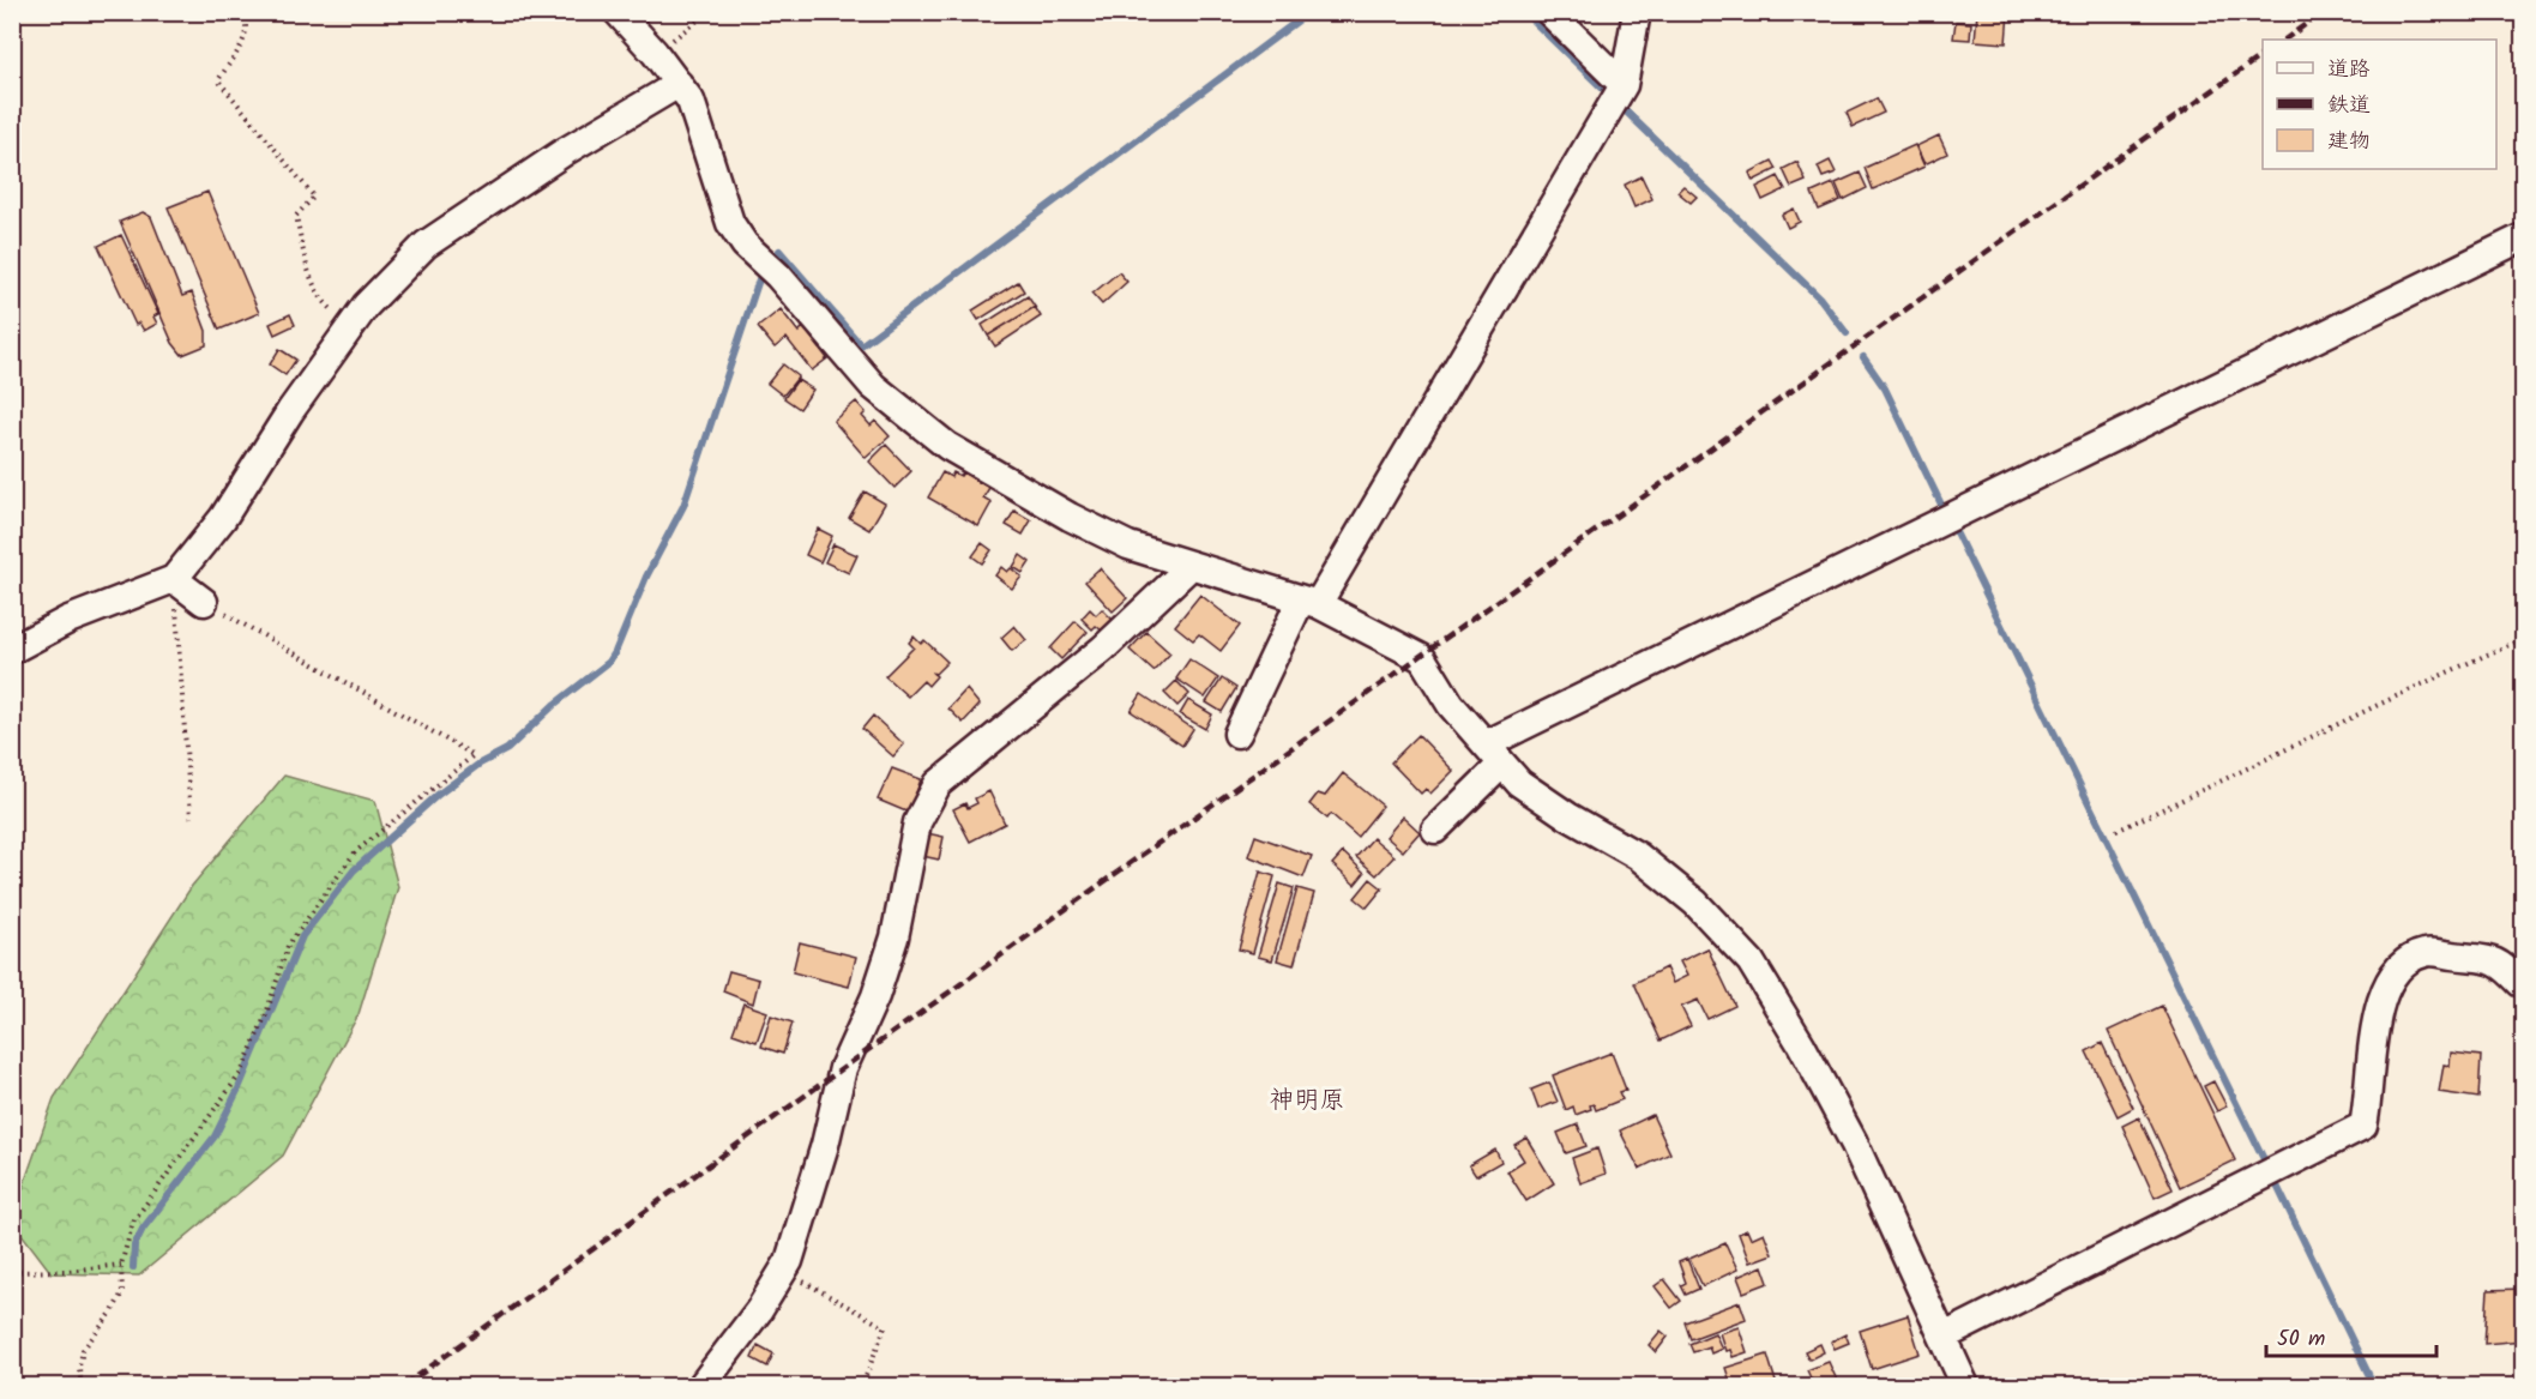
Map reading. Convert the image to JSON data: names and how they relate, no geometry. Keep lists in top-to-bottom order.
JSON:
{
  "districts": ["神明原"],
  "legend": ["道路", "鉄道", "建物"],
  "scale_bar": "50 m"
}
